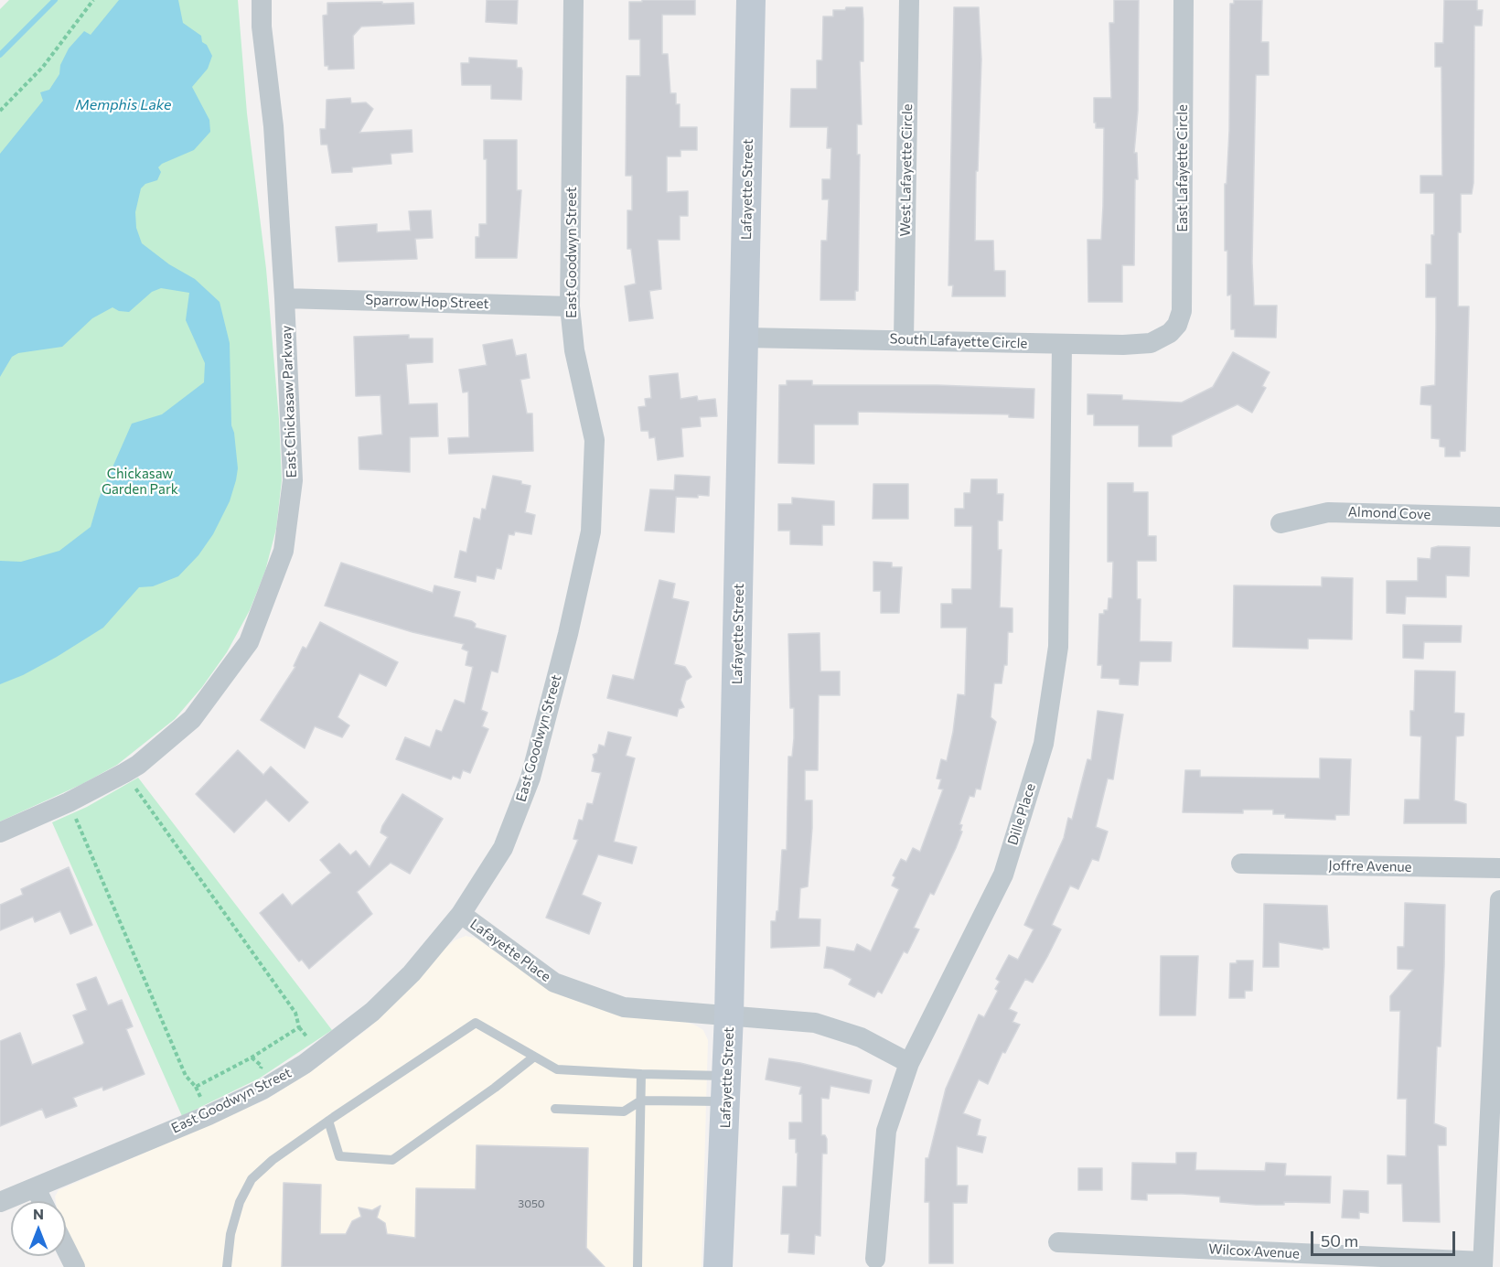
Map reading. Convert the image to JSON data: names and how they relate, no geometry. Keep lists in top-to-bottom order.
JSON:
{
  "streets": {
    "street": [
      "East Lafayette Circle",
      "West Lafayette Circle",
      "Lafayette Street",
      "East Goodwyn Street",
      "Sparrow Hop Street",
      "South Lafayette Circle",
      "East Chickasaw Parkway",
      "Almond Cove",
      "Dille Place",
      "Joffre Avenue",
      "Lafayette Place",
      "Wilcox Avenue"
    ]
  },
  "crossings": [
    ["East Lafayette Circle", "South Lafayette Circle"],
    ["West Lafayette Circle", "South Lafayette Circle"],
    ["Lafayette Street", "South Lafayette Circle"],
    ["Lafayette Street", "Lafayette Place"],
    ["East Goodwyn Street", "Sparrow Hop Street"],
    ["East Goodwyn Street", "Lafayette Place"],
    ["Sparrow Hop Street", "East Chickasaw Parkway"],
    ["South Lafayette Circle", "Dille Place"],
    ["Dille Place", "Lafayette Place"]
  ],
  "water": ["Memphis Lake"],
  "parks": ["Chickasaw Garden Park"],
  "house_numbers": ["3050"],
  "scale_bar": "50 m",
  "north": "top"
}
